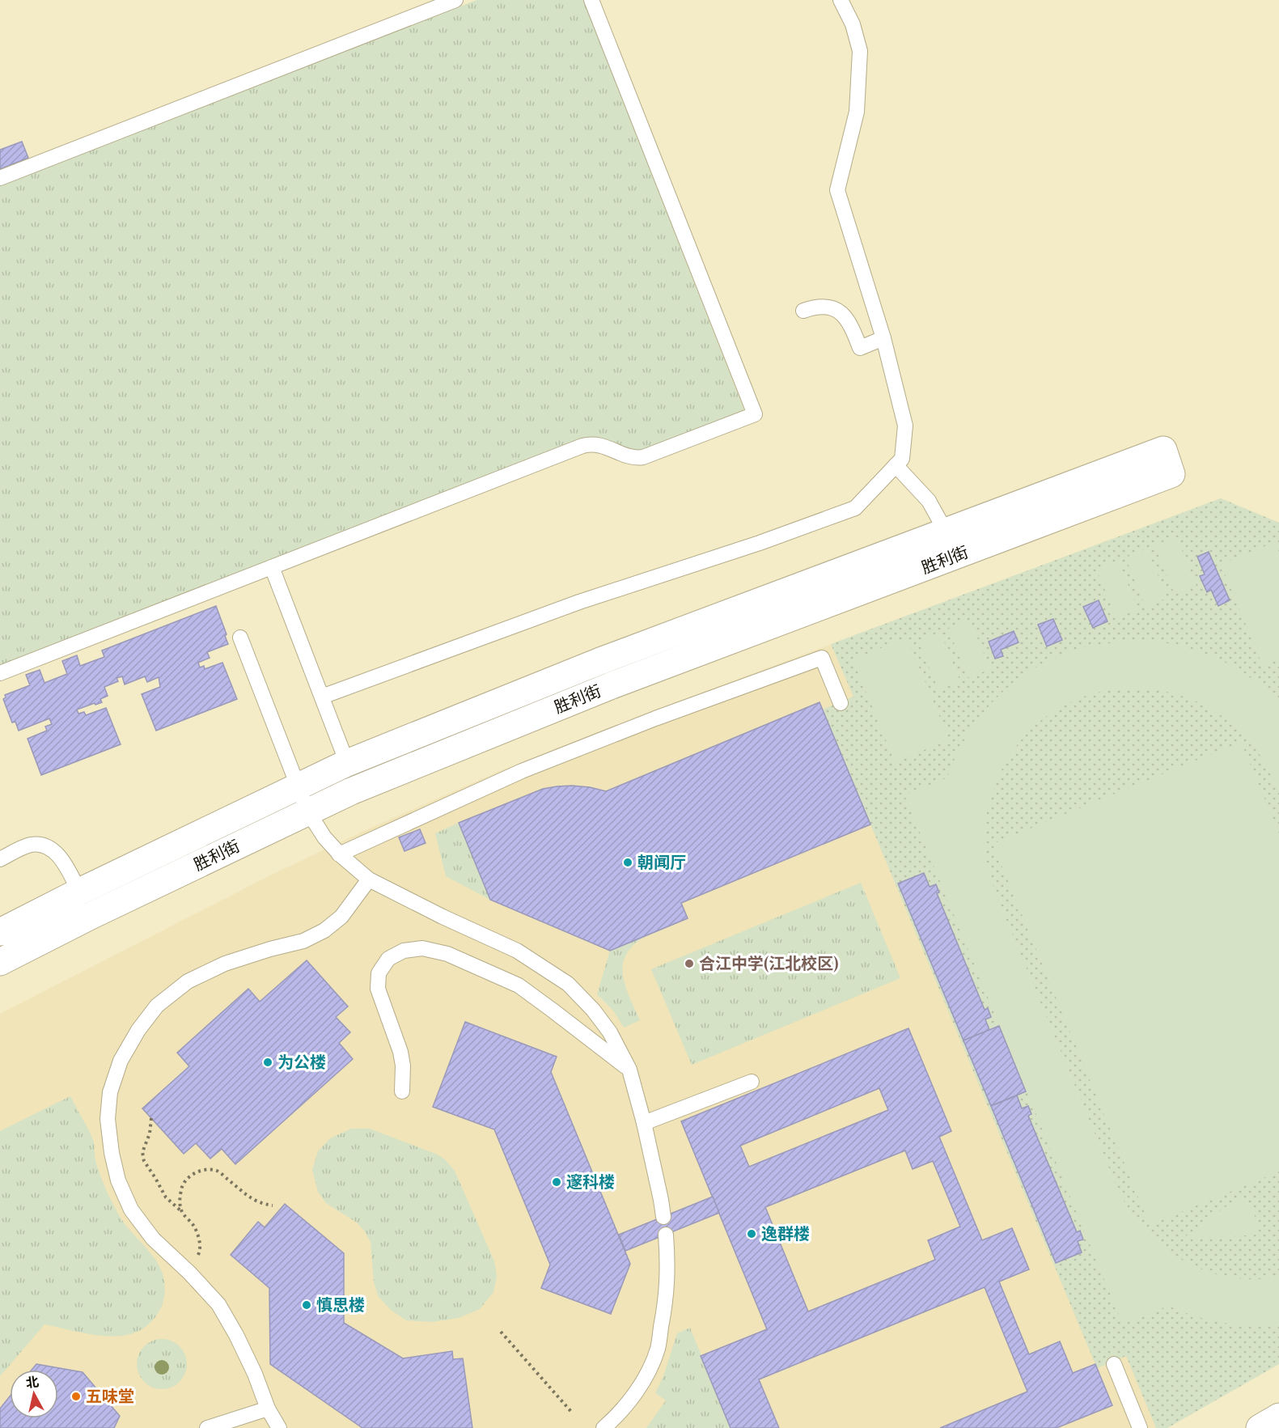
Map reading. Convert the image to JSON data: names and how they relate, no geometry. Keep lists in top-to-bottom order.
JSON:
{
  "streets": {
    "street": ["胜利街"]
  },
  "places": [
    "朝闻厅",
    "合江中学(江北校区)",
    "为公楼",
    "邃科楼",
    "逸群楼",
    "慎思楼",
    "五味堂"
  ],
  "north": "top"
}
